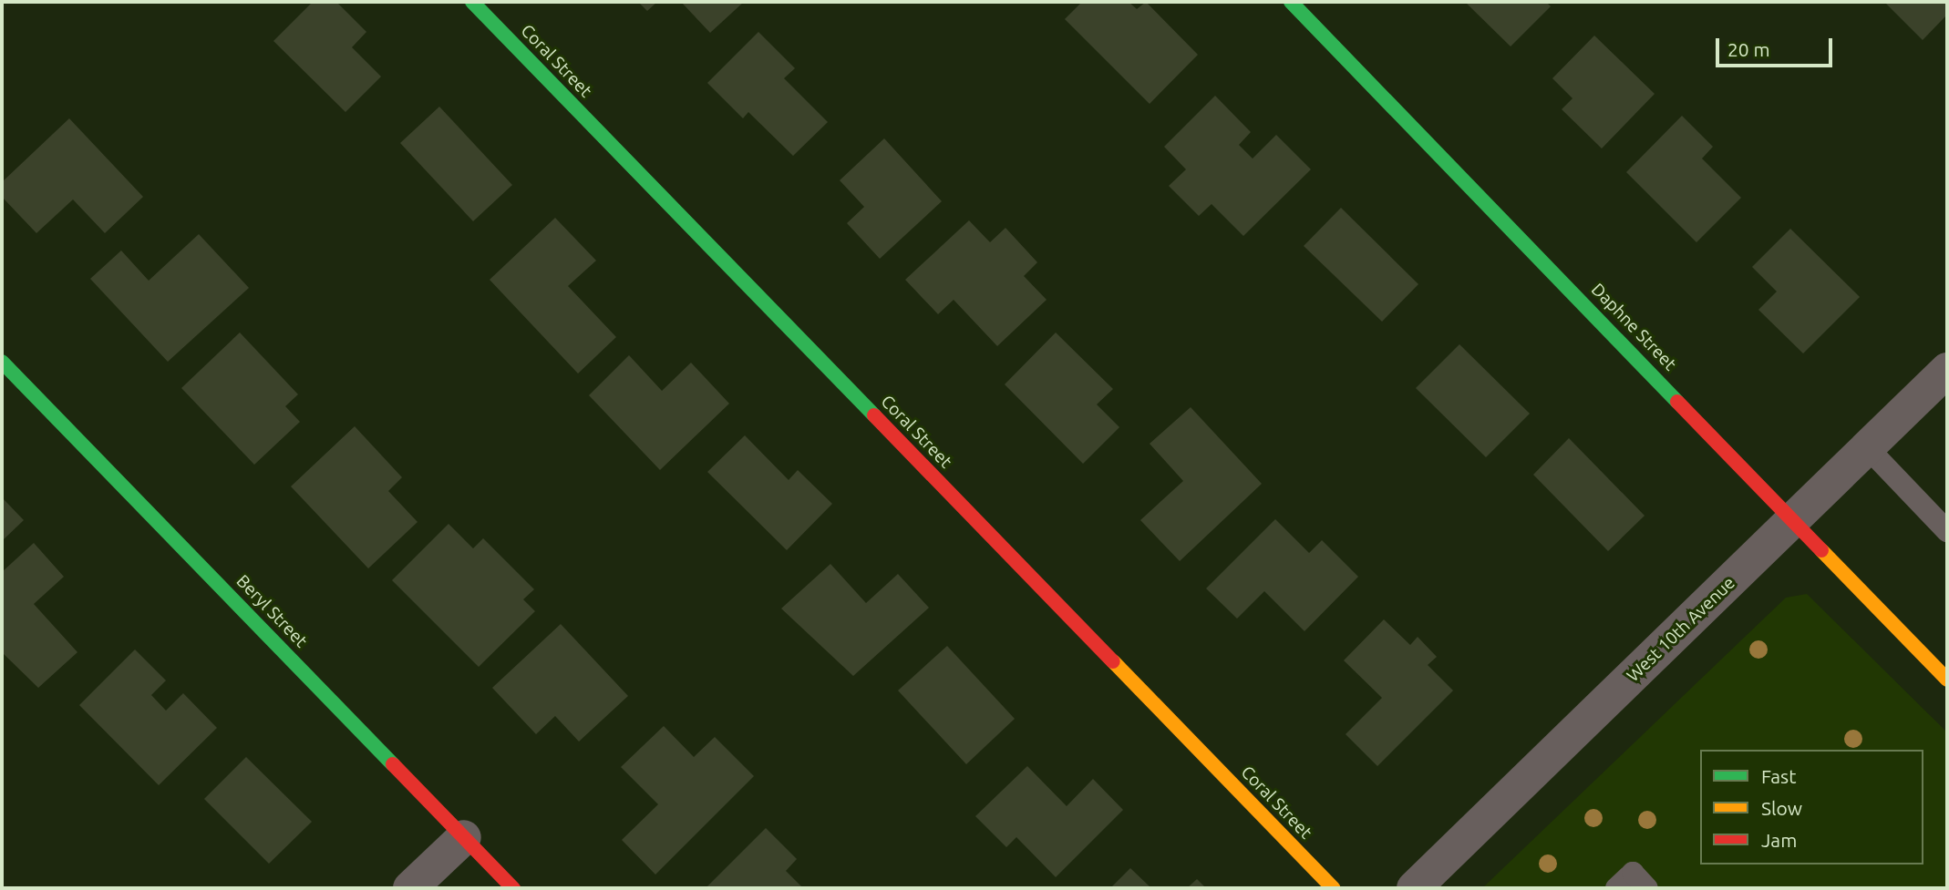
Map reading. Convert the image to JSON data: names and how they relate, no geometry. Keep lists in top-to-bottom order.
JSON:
{
  "streets": {
    "street": [
      "Coral Street",
      "Daphne Street",
      "Beryl Street",
      "West 10th Avenue"
    ]
  },
  "crossings": [
    ["Daphne Street", "West 10th Avenue"]
  ],
  "legend": ["Fast", "Slow", "Jam"],
  "scale_bar": "20 m"
}
